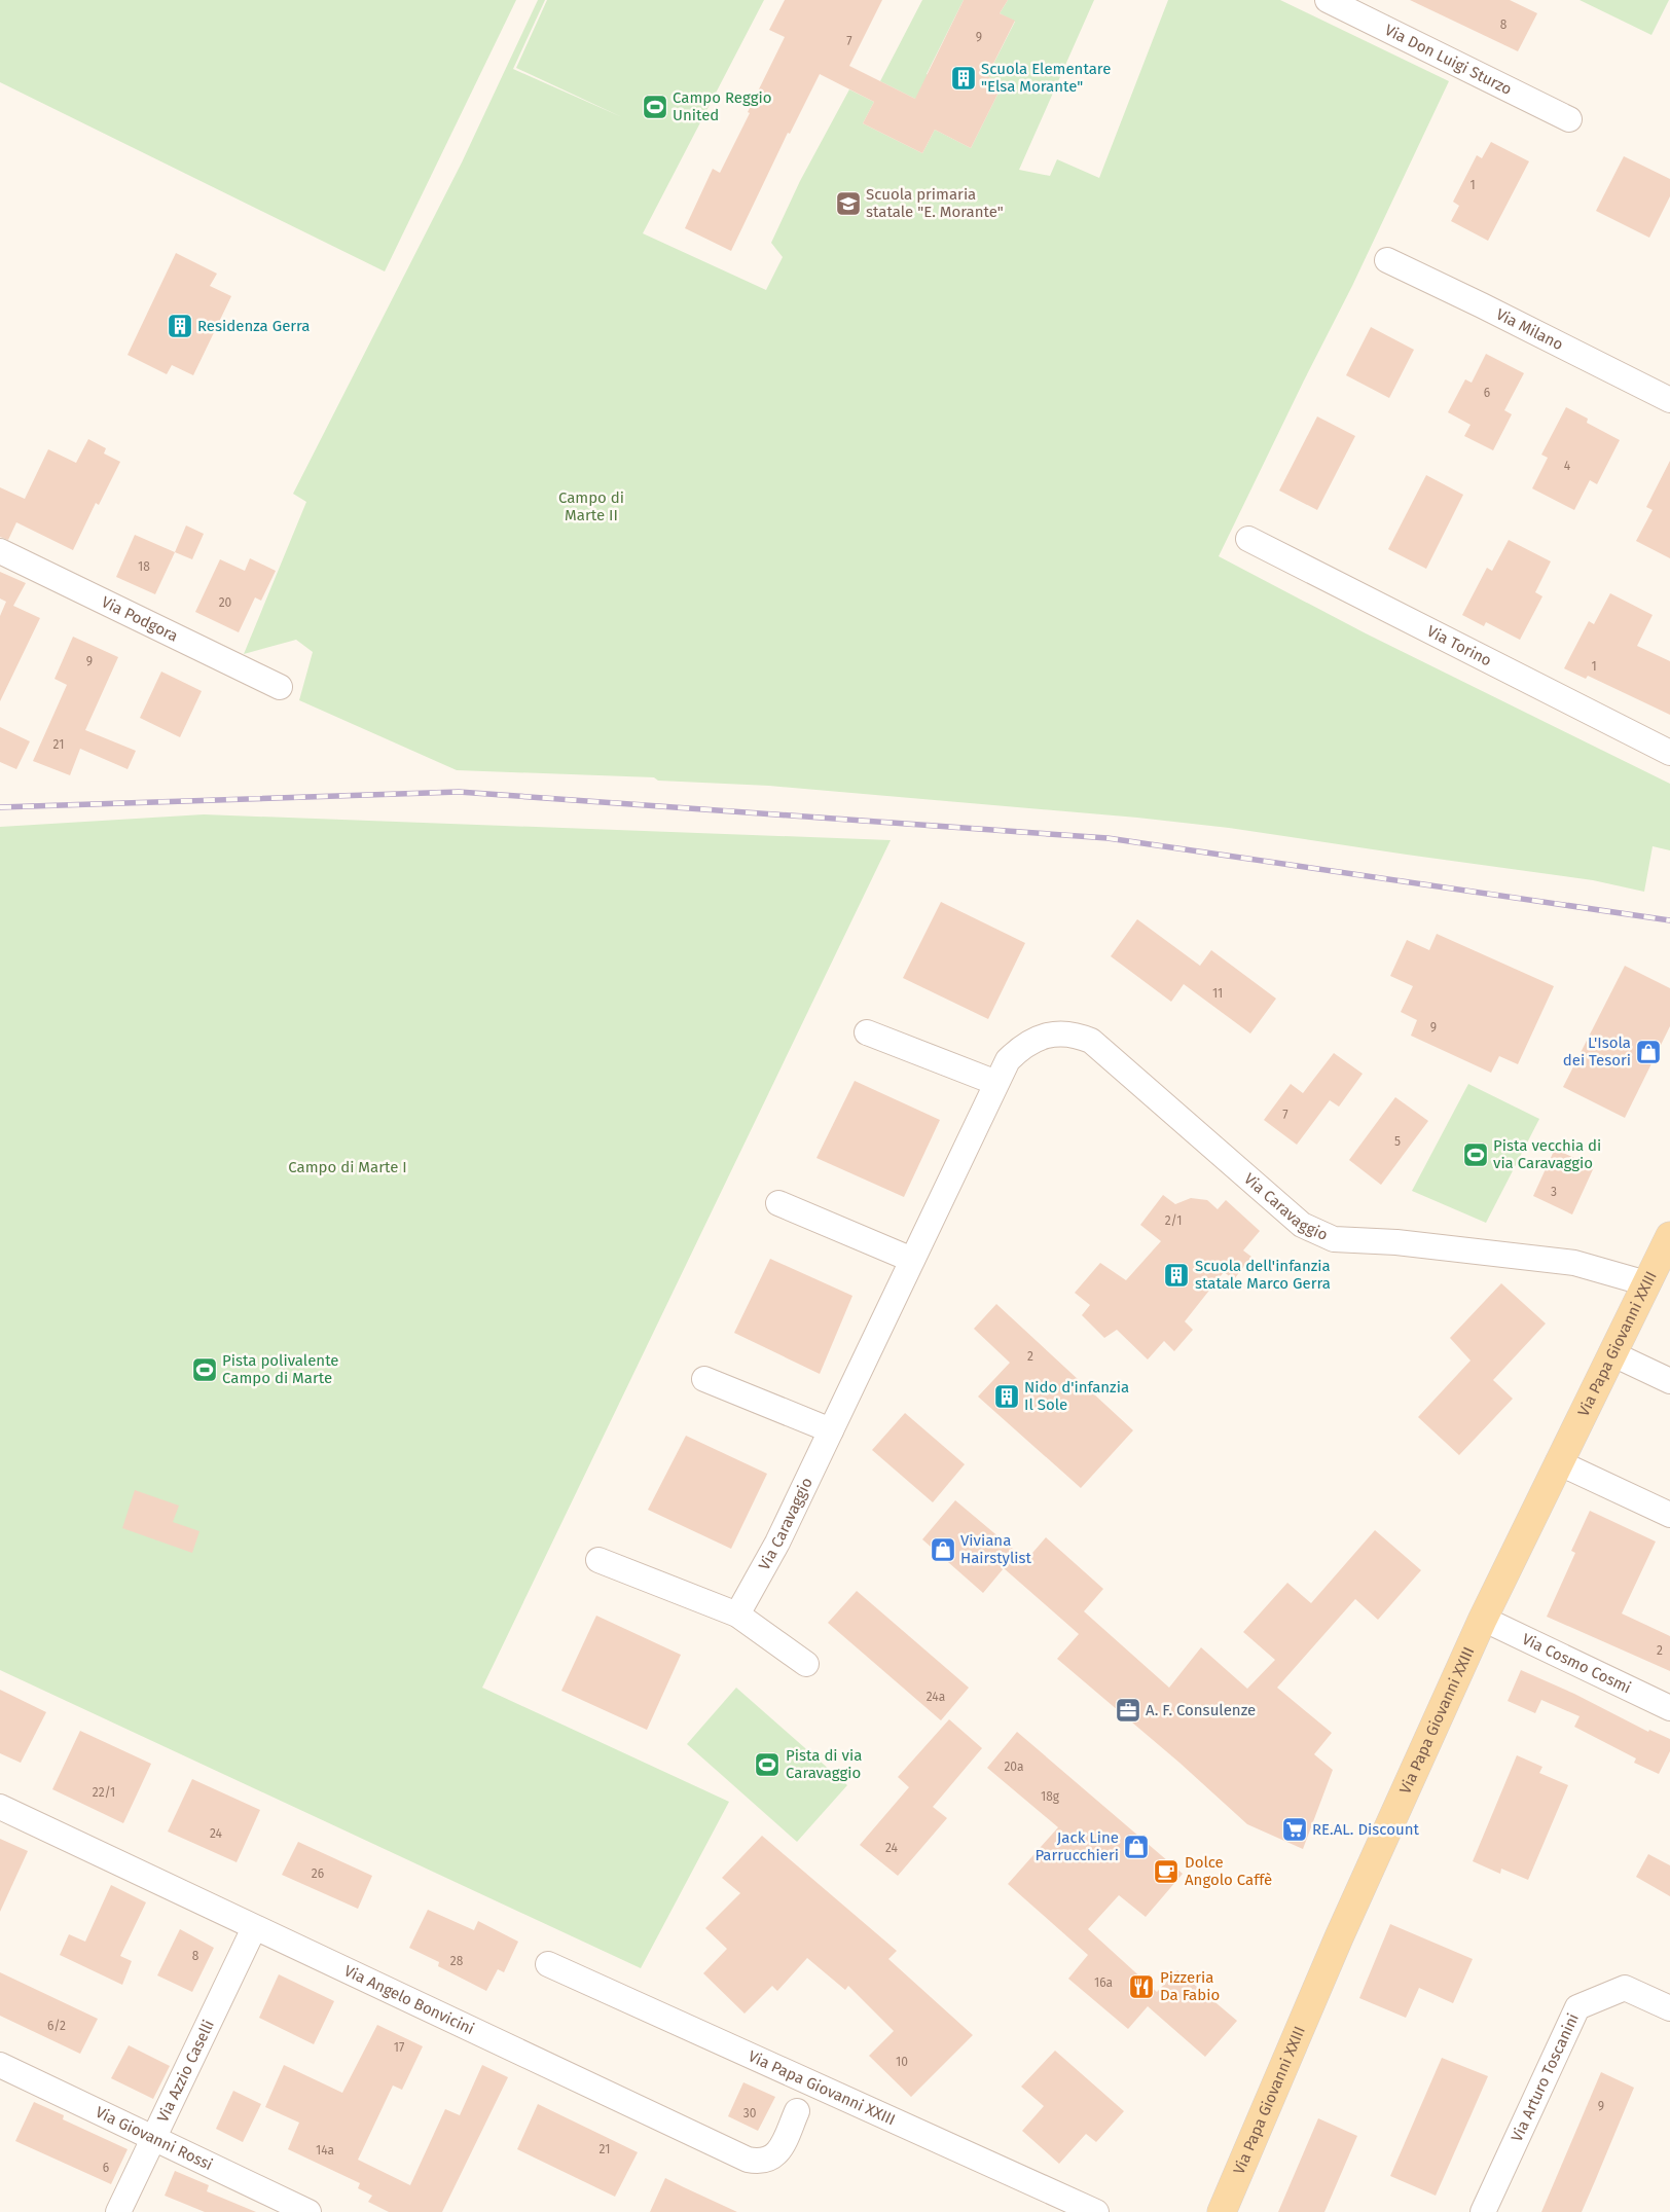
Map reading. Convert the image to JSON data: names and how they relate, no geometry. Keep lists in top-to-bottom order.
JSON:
{
  "streets": {
    "main road": ["Via Papa Giovanni XXIII"],
    "street": [
      "Via Don Luigi Sturzo",
      "Via Milano",
      "Via Podgora",
      "Via Torino",
      "Via Caravaggio",
      "Via Cosmo Cosmi",
      "Via Angelo Bonvicini",
      "Via Azzio Caselli",
      "Via Arturo Toscanini",
      "Via Giovanni Rossi"
    ]
  },
  "crossings": [
    ["Via Caravaggio", "Via Papa Giovanni XXIII"],
    ["Via Papa Giovanni XXIII", "Via Cosmo Cosmi"],
    ["Via Angelo Bonvicini", "Via Azzio Caselli"],
    ["Via Azzio Caselli", "Via Giovanni Rossi"]
  ],
  "parks": ["Campo di Marte II", "Campo di Marte I"],
  "places": {
    "building": [
      "Scuola Elementare \"Elsa Morante\"",
      "Residenza Gerra",
      "Scuola dell'infanzia statale Marco Gerra",
      "Nido d'infanzia Il Sole"
    ],
    "sports": [
      "Campo Reggio United",
      "Pista vecchia di via Caravaggio",
      "Pista polivalente Campo di Marte",
      "Pista di via Caravaggio"
    ],
    "school or university": ["Scuola primaria statale \"E. Morante\""],
    "shop": ["L'Isola dei Tesori", "Viviana Hairstylist", "Jack Line Parrucchieri"],
    "office": ["A. F. Consulenze"],
    "supermarket": ["RE.AL. Discount"],
    "cafe": ["Dolce Angolo Caffè"],
    "restaurant": ["Pizzeria Da Fabio"]
  },
  "house_numbers": [
    "8",
    "9",
    "7",
    "1",
    "6",
    "4",
    "18",
    "20",
    "9",
    "1",
    "21",
    "11",
    "9",
    "7",
    "5",
    "3",
    "2/1",
    "2",
    "2",
    "24a",
    "20a",
    "22/1",
    "18g",
    "24",
    "24",
    "26",
    "8",
    "28",
    "16a",
    "6/2",
    "17",
    "10",
    "9",
    "30",
    "21",
    "14a",
    "6"
  ]
}
